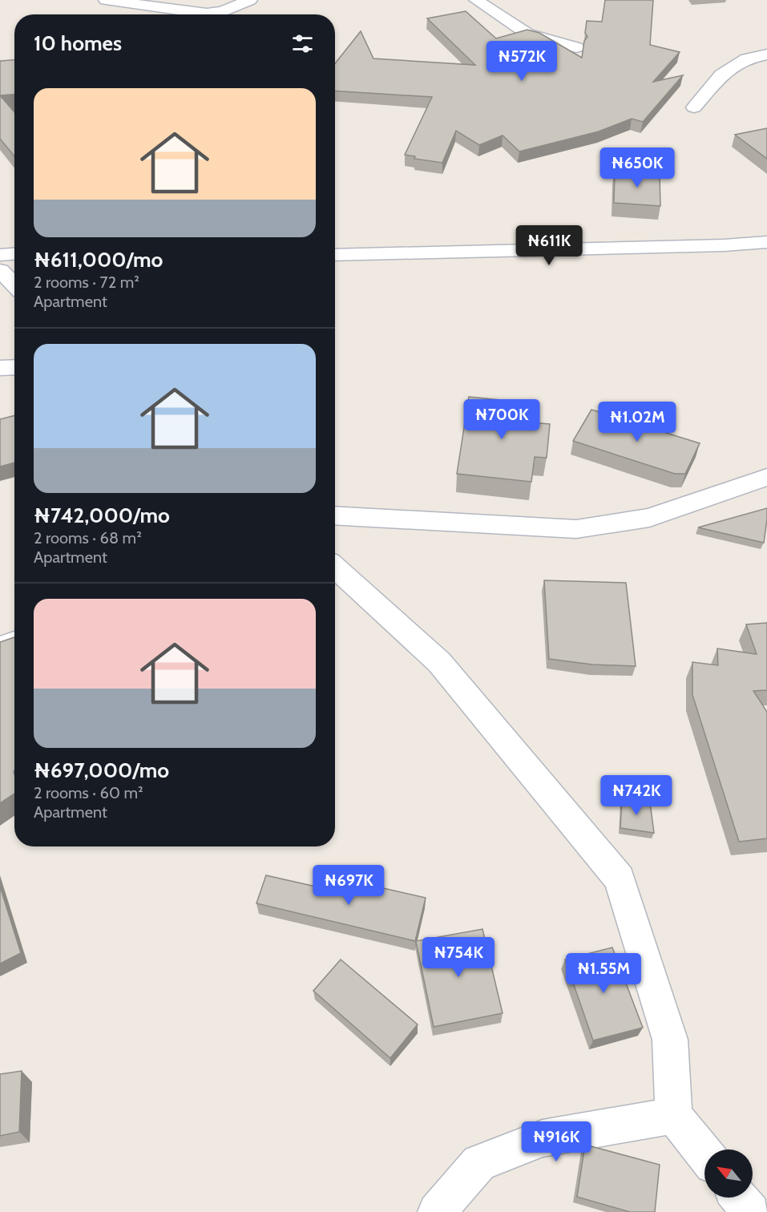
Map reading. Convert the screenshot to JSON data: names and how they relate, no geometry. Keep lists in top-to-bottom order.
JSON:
{
  "north": "top left",
  "page": {
    "heading": "10 homes",
    "price": [
      "₦572K",
      "₦650K",
      "₦611K",
      "₦700K",
      "₦1.02M",
      "₦742K",
      "₦697K",
      "₦754K",
      "₦1.55M",
      "₦916K"
    ],
    "list": [
      {
        "name": "₦611,000/mo",
        "note": "2 rooms · 72 m² · Apartment"
      },
      {
        "name": "₦742,000/mo",
        "note": "2 rooms · 68 m² · Apartment"
      },
      {
        "name": "₦697,000/mo",
        "note": "2 rooms · 60 m² · Apartment"
      }
    ]
  }
}
